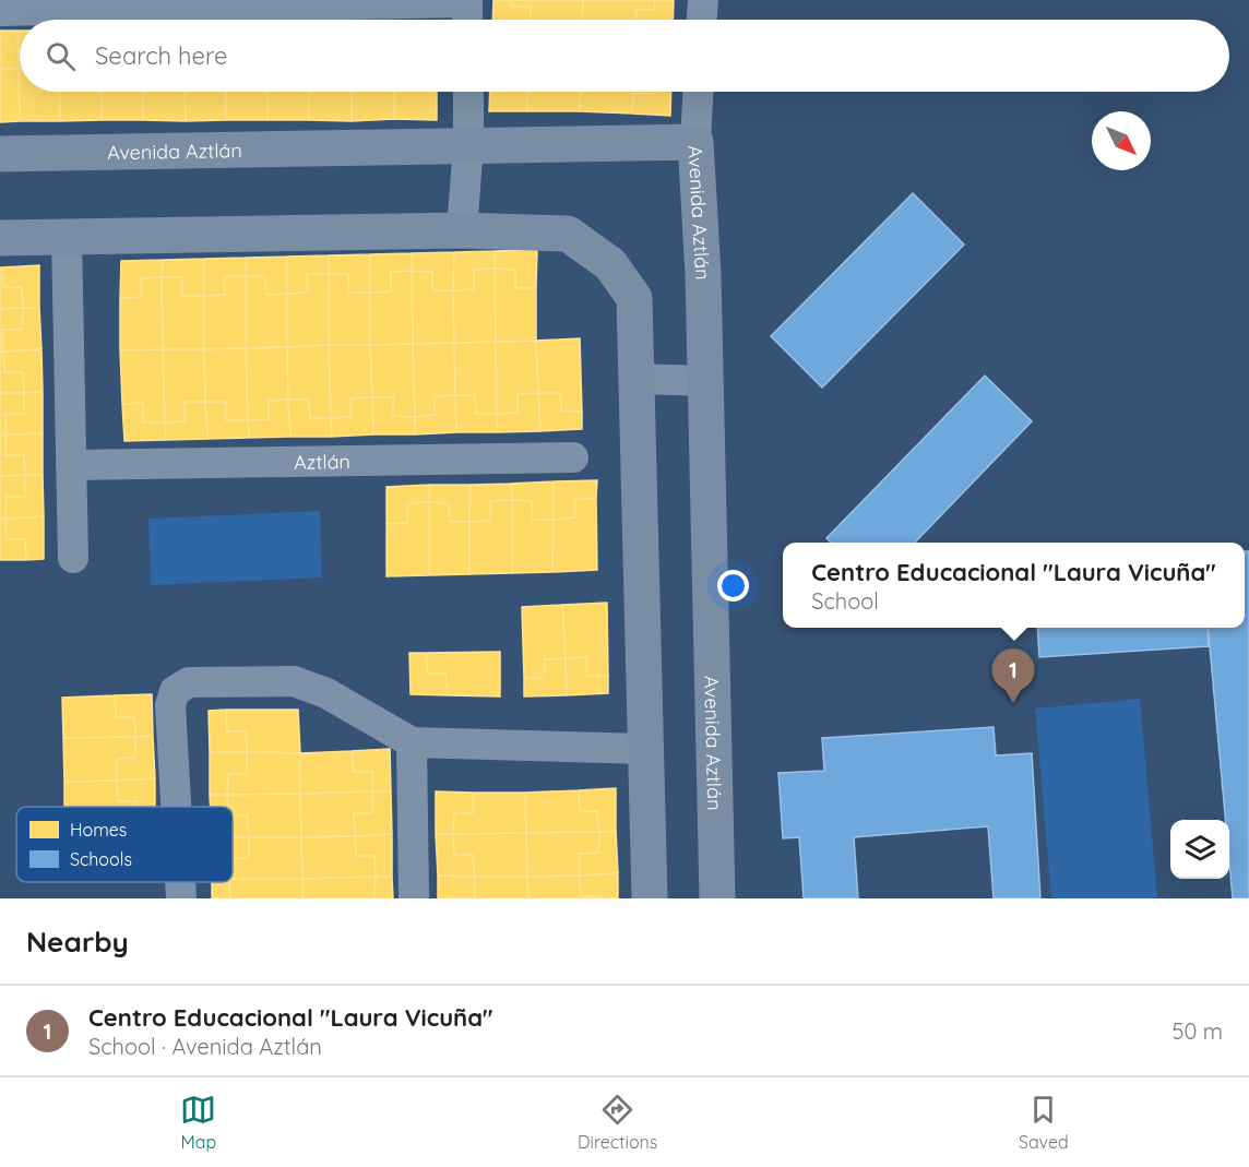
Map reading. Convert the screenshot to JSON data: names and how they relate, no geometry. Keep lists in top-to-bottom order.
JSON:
{
  "streets": {
    "street": ["Avenida Aztlán", "Aztlán"]
  },
  "legend": ["Homes", "Schools"],
  "north": "bottom right",
  "page": {
    "search": "Search here",
    "popup": ["Centro Educacional \"Laura Vicuña\"", "School"],
    "pins": "1",
    "heading": "Nearby",
    "list": [
      {
        "mark": "1",
        "name": "Centro Educacional \"Laura Vicuña\"",
        "note": "School · Avenida Aztlán",
        "value": "50 m"
      }
    ],
    "nav": ["Map", "Directions", "Saved"]
  }
}
